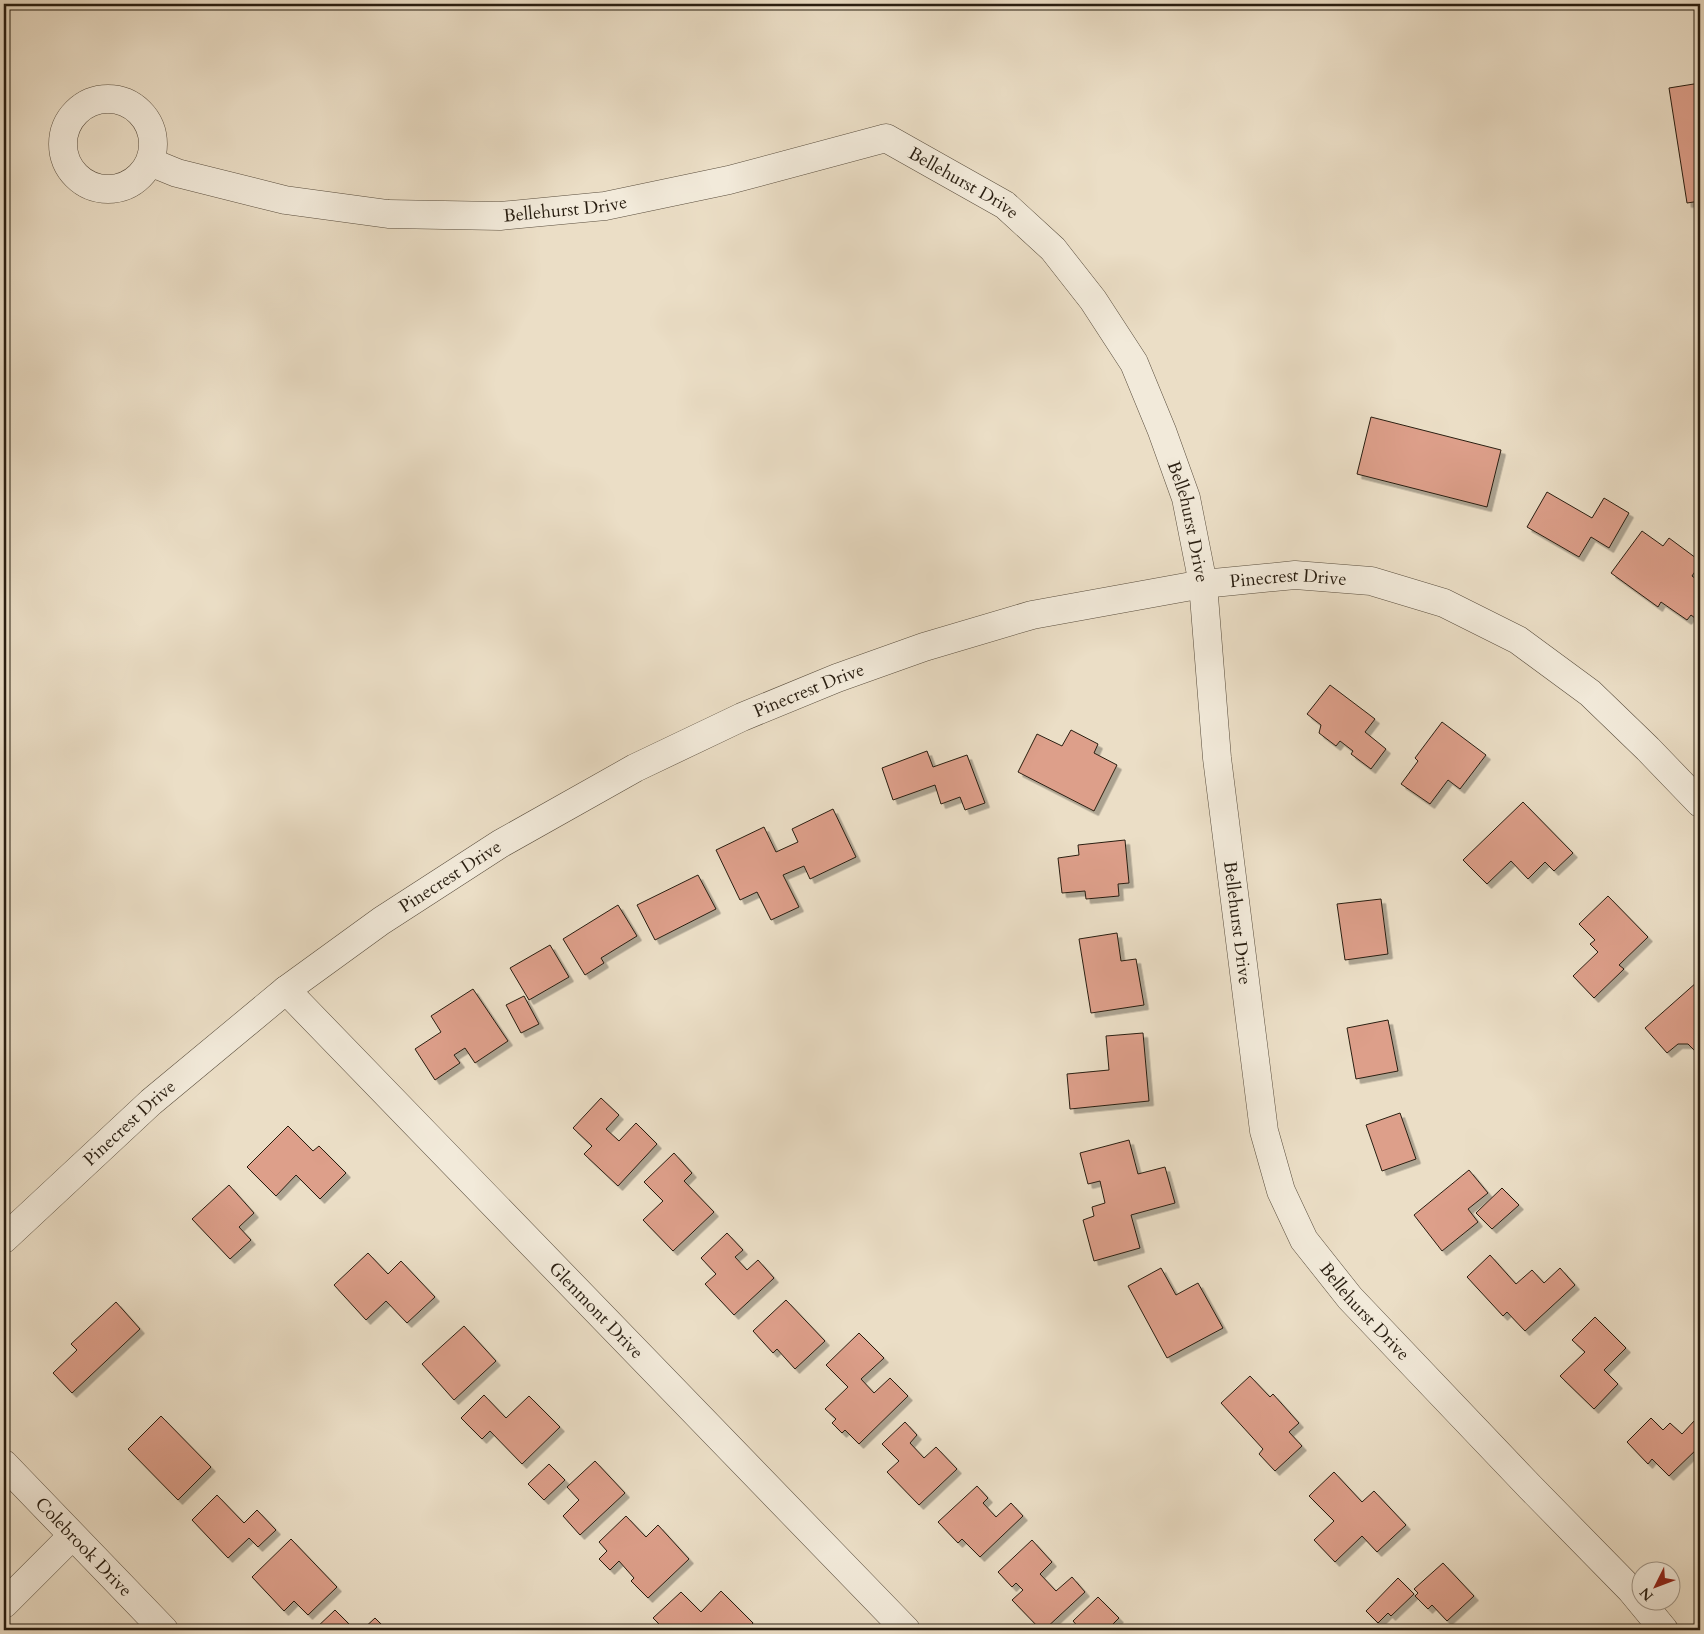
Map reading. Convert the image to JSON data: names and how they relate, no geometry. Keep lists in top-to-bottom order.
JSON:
{
  "streets": {
    "street": [
      "Bellehurst Drive",
      "Pinecrest Drive",
      "Glenmont Drive",
      "Colebrook Drive"
    ]
  },
  "crossings": [
    ["Bellehurst Drive", "Pinecrest Drive"],
    ["Pinecrest Drive", "Glenmont Drive"]
  ],
  "north": "bottom left"
}
